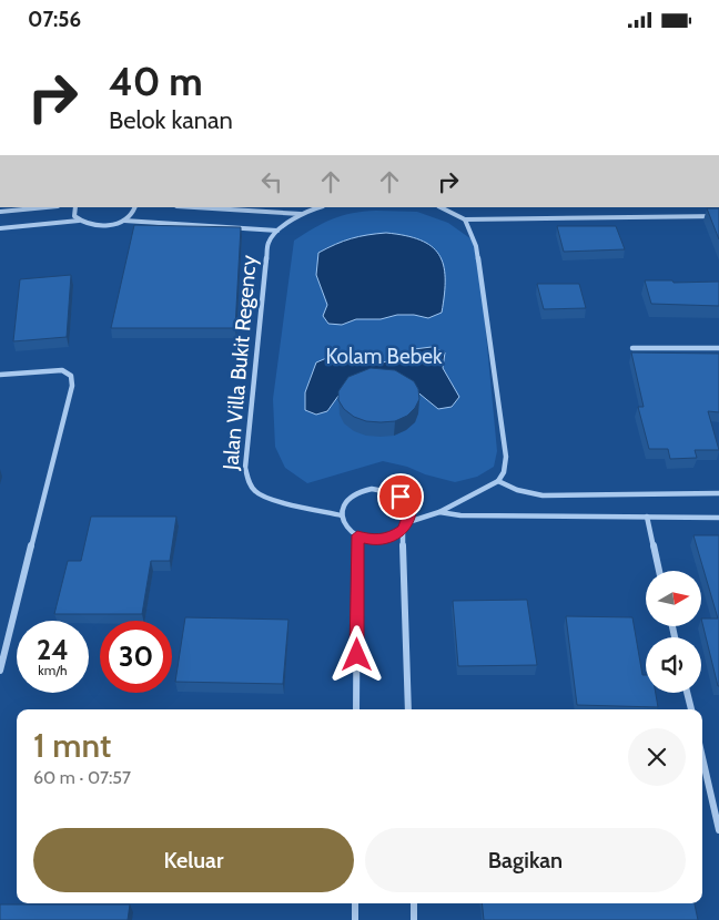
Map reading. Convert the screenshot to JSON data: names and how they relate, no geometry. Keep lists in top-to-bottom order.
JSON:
{
  "streets": {
    "street": ["Jalan Villa Bukit Regency"]
  },
  "parks": ["Kolam Bebek"],
  "north": "right",
  "page": {
    "status": "07:56",
    "turn": ["40 m", "Belok kanan"],
    "speed": "24 km/h",
    "limit": "30",
    "heading": ["1 mnt", "60 m · 07:57"],
    "buttons": ["Keluar", "Bagikan"]
  }
}
